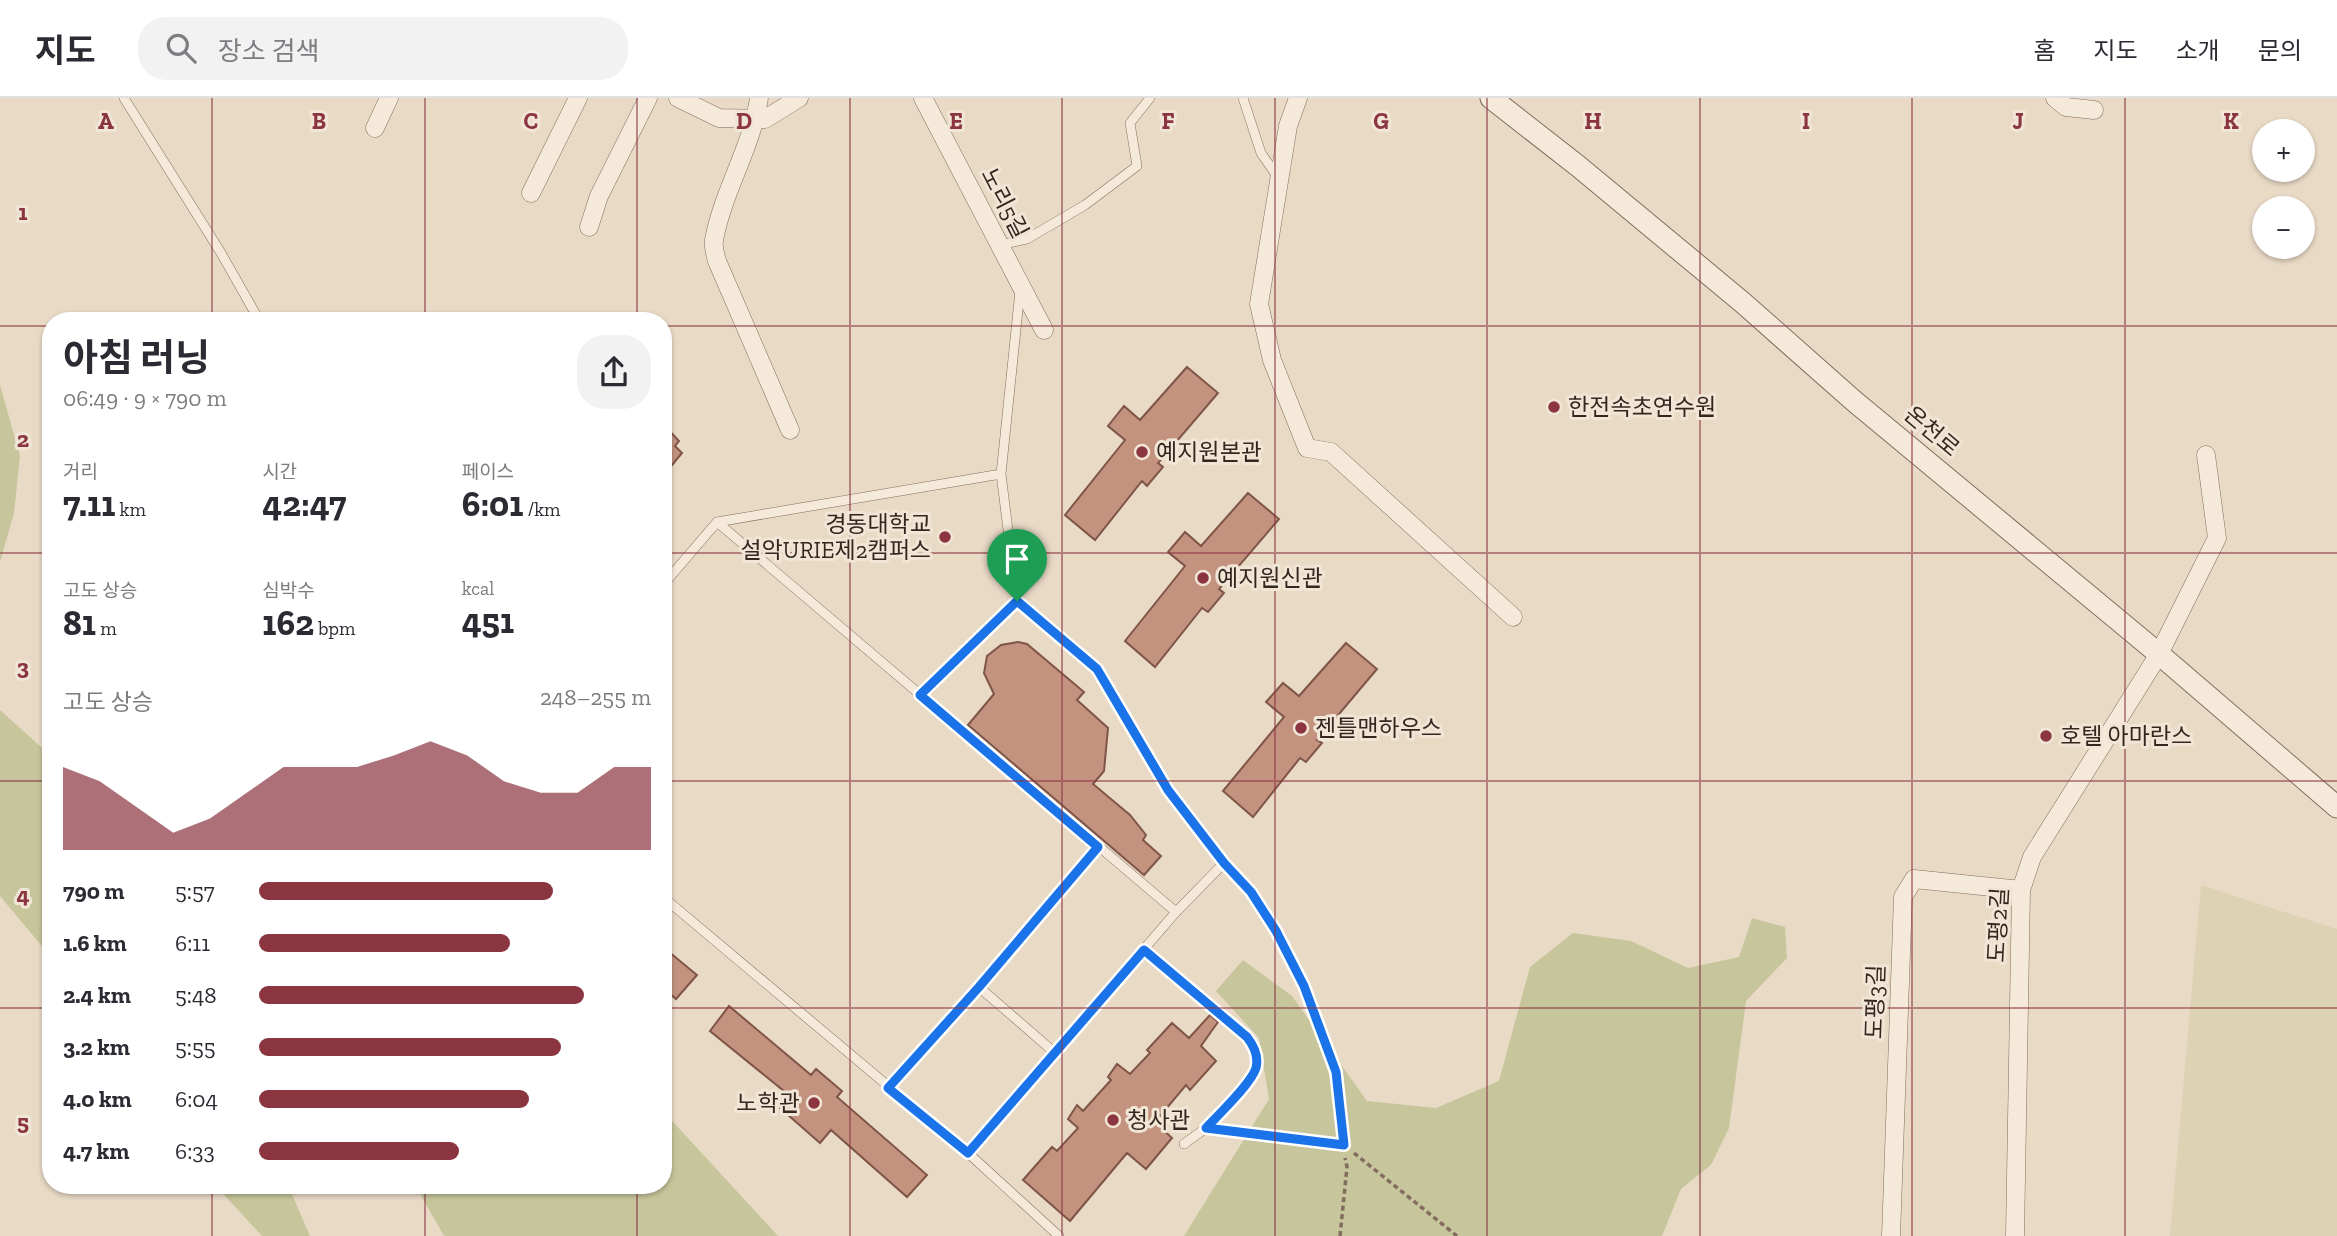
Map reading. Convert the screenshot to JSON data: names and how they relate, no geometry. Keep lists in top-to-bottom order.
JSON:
{
  "streets": {
    "street": [
      "노리5길",
      "온천로",
      "도평2길",
      "도평3길"
    ]
  },
  "crossings": [
    ["온천로", "도평2길"],
    ["도평2길", "도평3길"]
  ],
  "places": [
    "한전속초연수원",
    "예지원본관",
    "경동대학교 설악URIE제2캠퍼스",
    "예지원신관",
    "젠틀맨하우스",
    "호텔 아마란스",
    "노학관",
    "청사관"
  ],
  "page": {
    "header": "지도",
    "search": "장소 검색",
    "nav": [
      "홈",
      "지도",
      "소개",
      "문의"
    ],
    "map_buttons": ["+", "−"],
    "heading": ["아침 러닝", "06:49 · 9 × 790 m"],
    "stats": [
      ["거리", "7.11 km"],
      ["시간", "42:47"],
      ["페이스", "6:01 /km"],
      ["고도 상승", "81 m"],
      ["심박수", "162 bpm"],
      ["kcal", "451"]
    ],
    "chart": ["고도 상승", "248–255 m"],
    "list": [
      {
        "name": "790 m",
        "note": "5:57"
      },
      {
        "name": "1.6 km",
        "note": "6:11"
      },
      {
        "name": "2.4 km",
        "note": "5:48"
      },
      {
        "name": "3.2 km",
        "note": "5:55"
      },
      {
        "name": "4.0 km",
        "note": "6:04"
      },
      {
        "name": "4.7 km",
        "note": "6:33"
      }
    ]
  },
  "grid": {
    "columns": [
      "A",
      "B",
      "C",
      "D",
      "E",
      "F",
      "G",
      "H",
      "I",
      "J",
      "K"
    ],
    "rows": [
      "1",
      "2",
      "3",
      "4",
      "5"
    ]
  }
}
